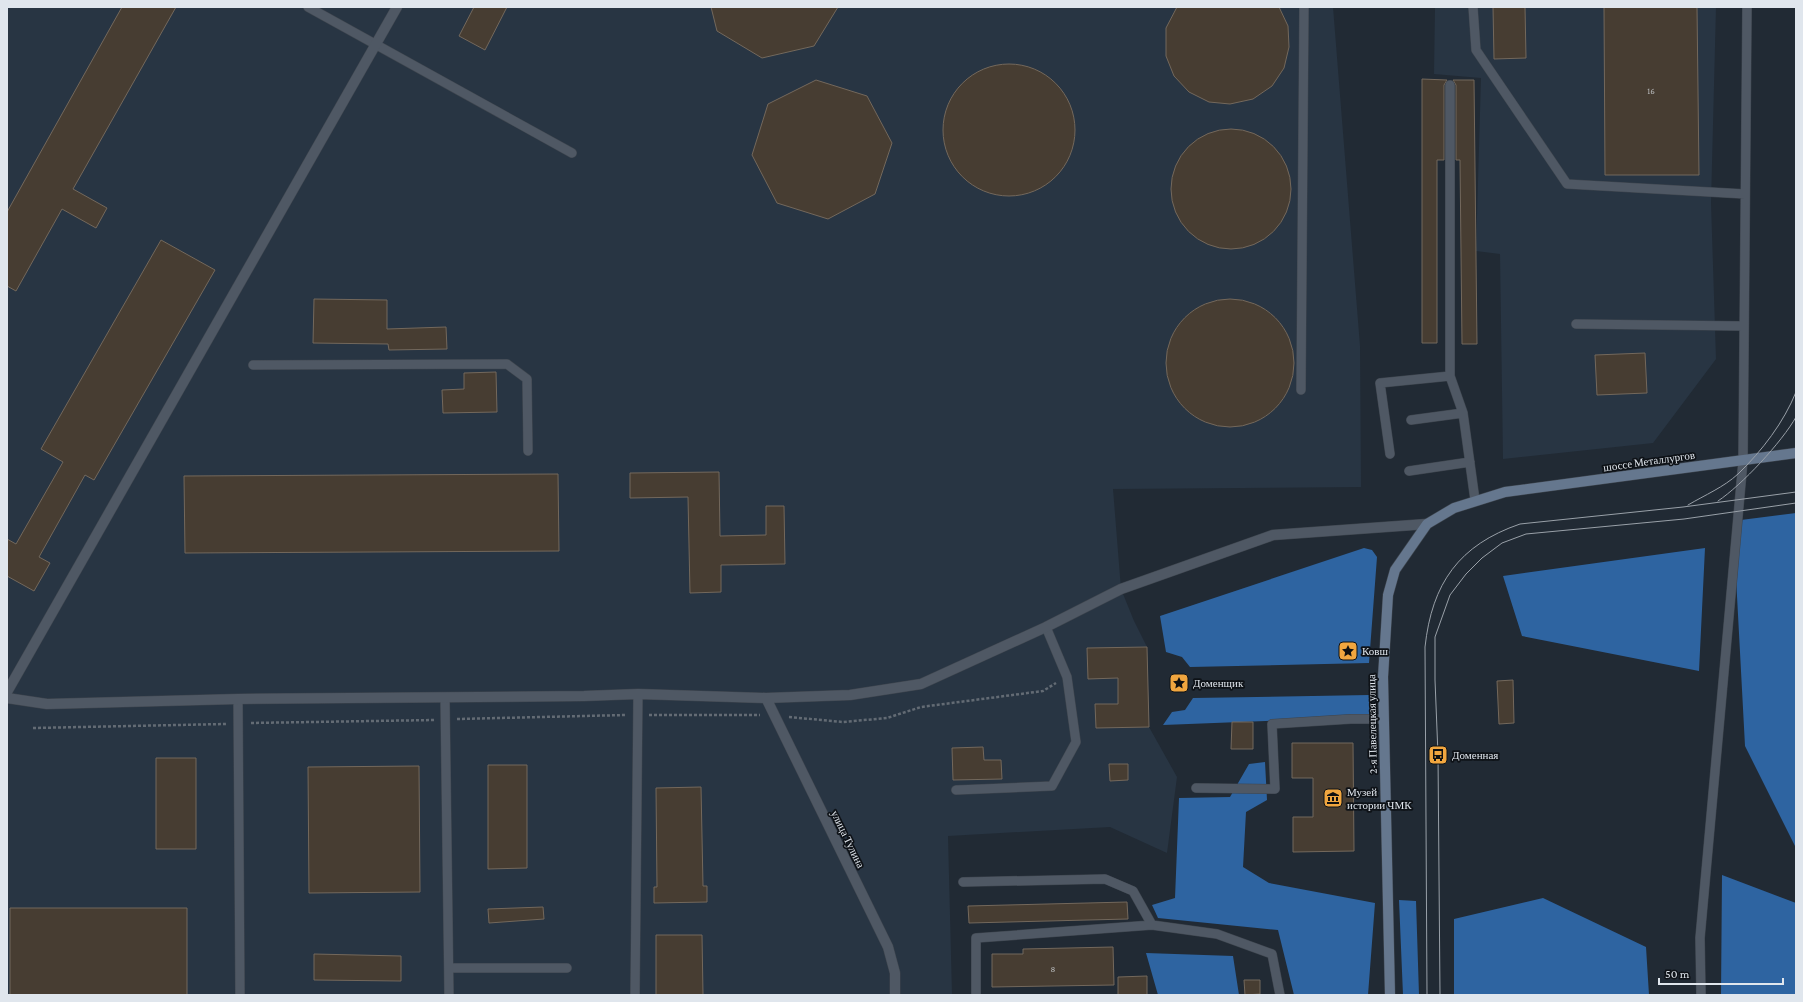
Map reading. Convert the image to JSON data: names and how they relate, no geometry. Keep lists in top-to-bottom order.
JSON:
{
  "streets": {
    "main road": ["шоссе Металлургов", "2-я Павелецкая улица"],
    "street": ["улица Тулина"]
  },
  "crossings": [
    ["шоссе Металлургов", "2-я Павелецкая улица"]
  ],
  "places": {
    "place": ["Ковш", "Доменщик"],
    "bus stop": ["Доменная"],
    "museum": ["Музей истории ЧМК"]
  },
  "house_numbers": ["16", "8"],
  "scale_bar": "50 m"
}
